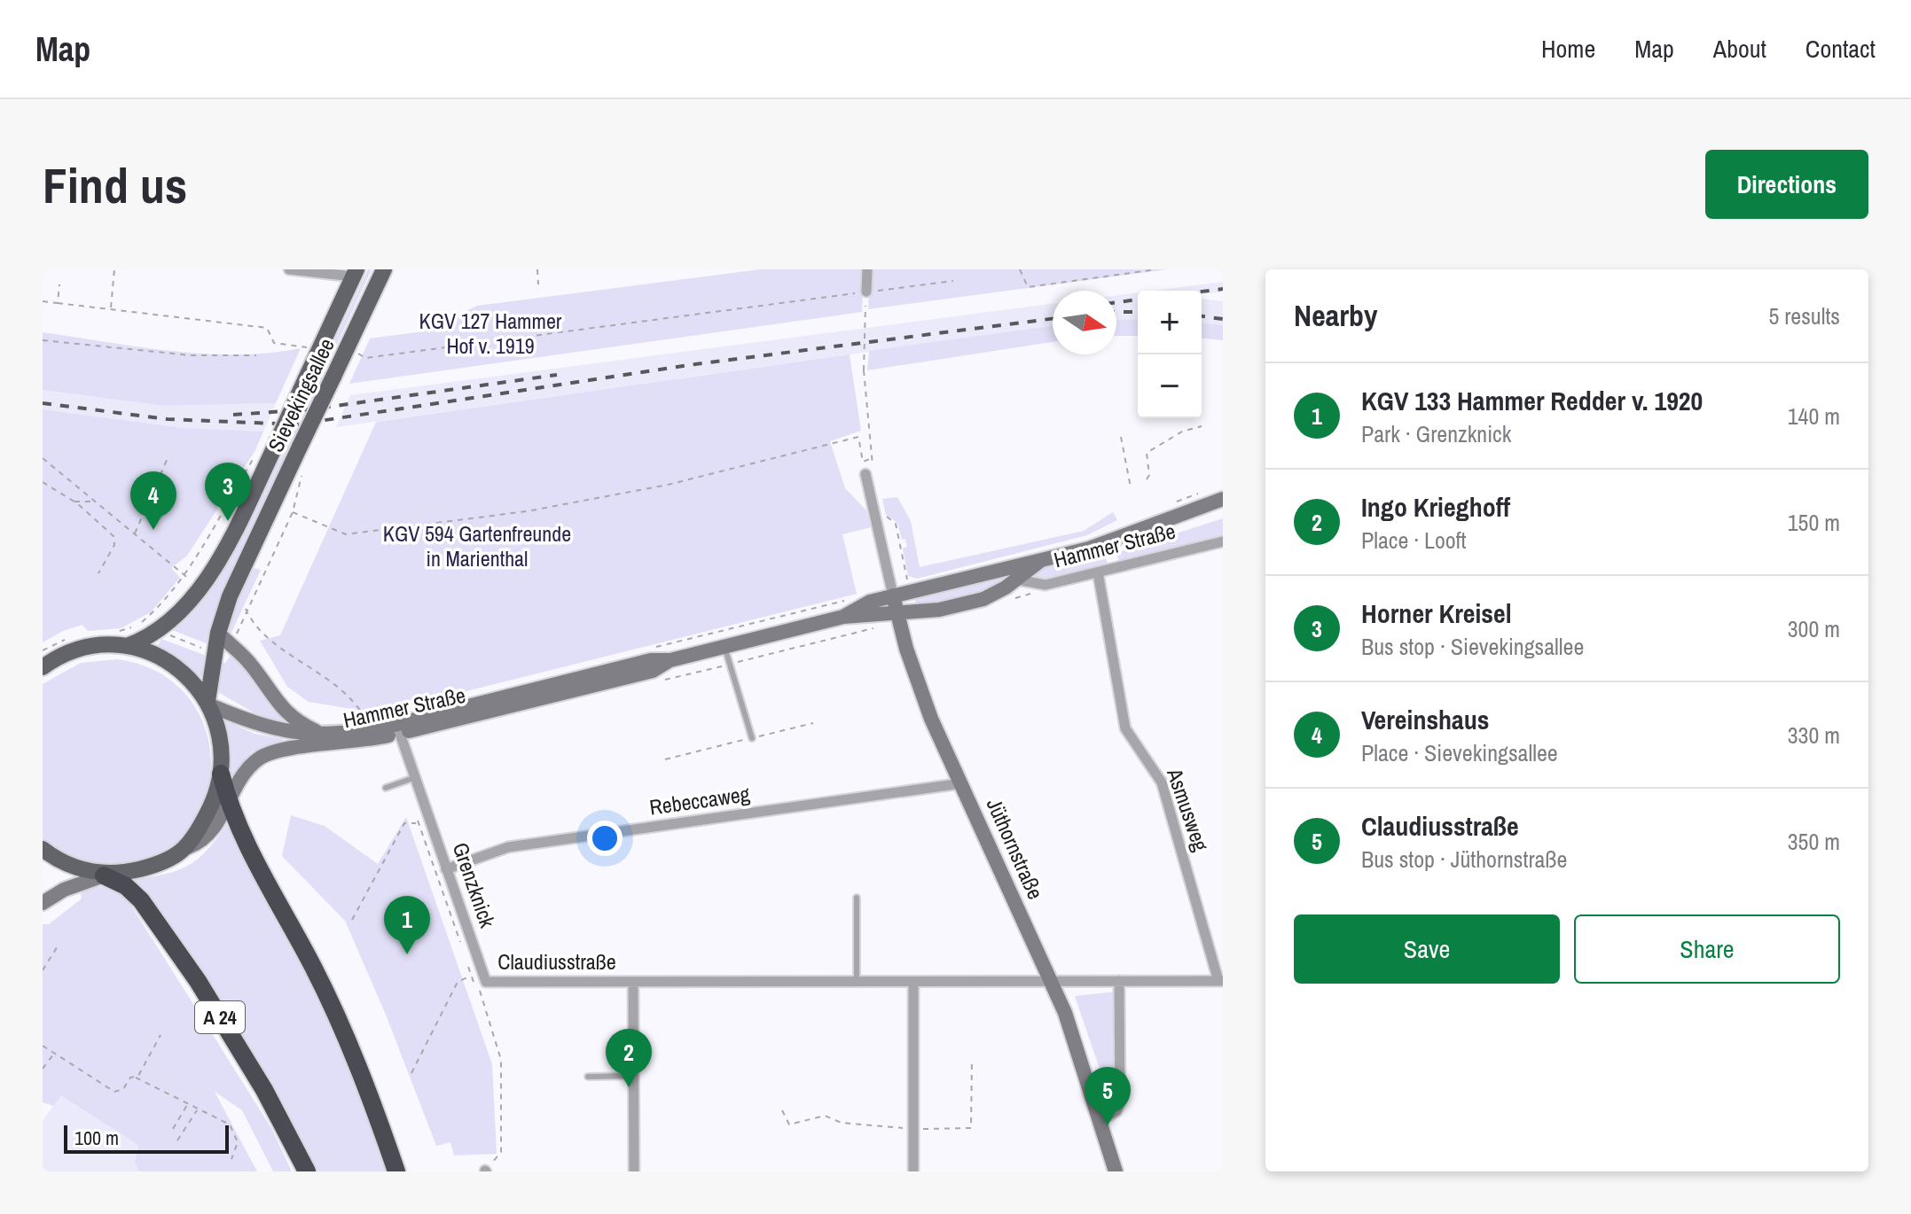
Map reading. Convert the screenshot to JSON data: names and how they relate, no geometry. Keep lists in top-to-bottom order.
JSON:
{
  "streets": {
    "highway": ["A 24"],
    "main road": ["Sievekingsallee", "Hammer Straße", "Jüthornstraße"],
    "street": [
      "Rebeccaweg",
      "Asmusweg",
      "Grenzknick",
      "Claudiusstraße"
    ]
  },
  "crossings": [
    ["Sievekingsallee", "Hammer Straße"],
    ["Hammer Straße", "Asmusweg"],
    ["Hammer Straße", "Jüthornstraße"],
    ["Hammer Straße", "Grenzknick"],
    ["Rebeccaweg", "Jüthornstraße"],
    ["Rebeccaweg", "Grenzknick"],
    ["Asmusweg", "Claudiusstraße"],
    ["Jüthornstraße", "Claudiusstraße"],
    ["Grenzknick", "Claudiusstraße"]
  ],
  "parks": ["KGV 127 Hammer Hof v. 1919", "KGV 594 Gartenfreunde in Marienthal"],
  "scale_bar": "100 m",
  "north": "right",
  "page": {
    "header": "Map",
    "nav": [
      "Home",
      "Map",
      "About",
      "Contact"
    ],
    "buttons": [
      "Directions",
      ["Save", "Share"]
    ],
    "title": "Find us",
    "heading": ["Nearby", "5 results"],
    "map_buttons": ["+", "−"],
    "list": [
      {
        "mark": "1",
        "name": "KGV 133 Hammer Redder v. 1920",
        "note": "Park · Grenzknick",
        "value": "140 m"
      },
      {
        "mark": "2",
        "name": "Ingo Krieghoff",
        "note": "Place · Looft",
        "value": "150 m"
      },
      {
        "mark": "3",
        "name": "Horner Kreisel",
        "note": "Bus stop · Sievekingsallee",
        "value": "300 m"
      },
      {
        "mark": "4",
        "name": "Vereinshaus",
        "note": "Place · Sievekingsallee",
        "value": "330 m"
      },
      {
        "mark": "5",
        "name": "Claudiusstraße",
        "note": "Bus stop · Jüthornstraße",
        "value": "350 m"
      }
    ],
    "pins": [
      "3",
      "4",
      "1",
      "2",
      "5"
    ],
    "scale": "100 m"
  }
}
